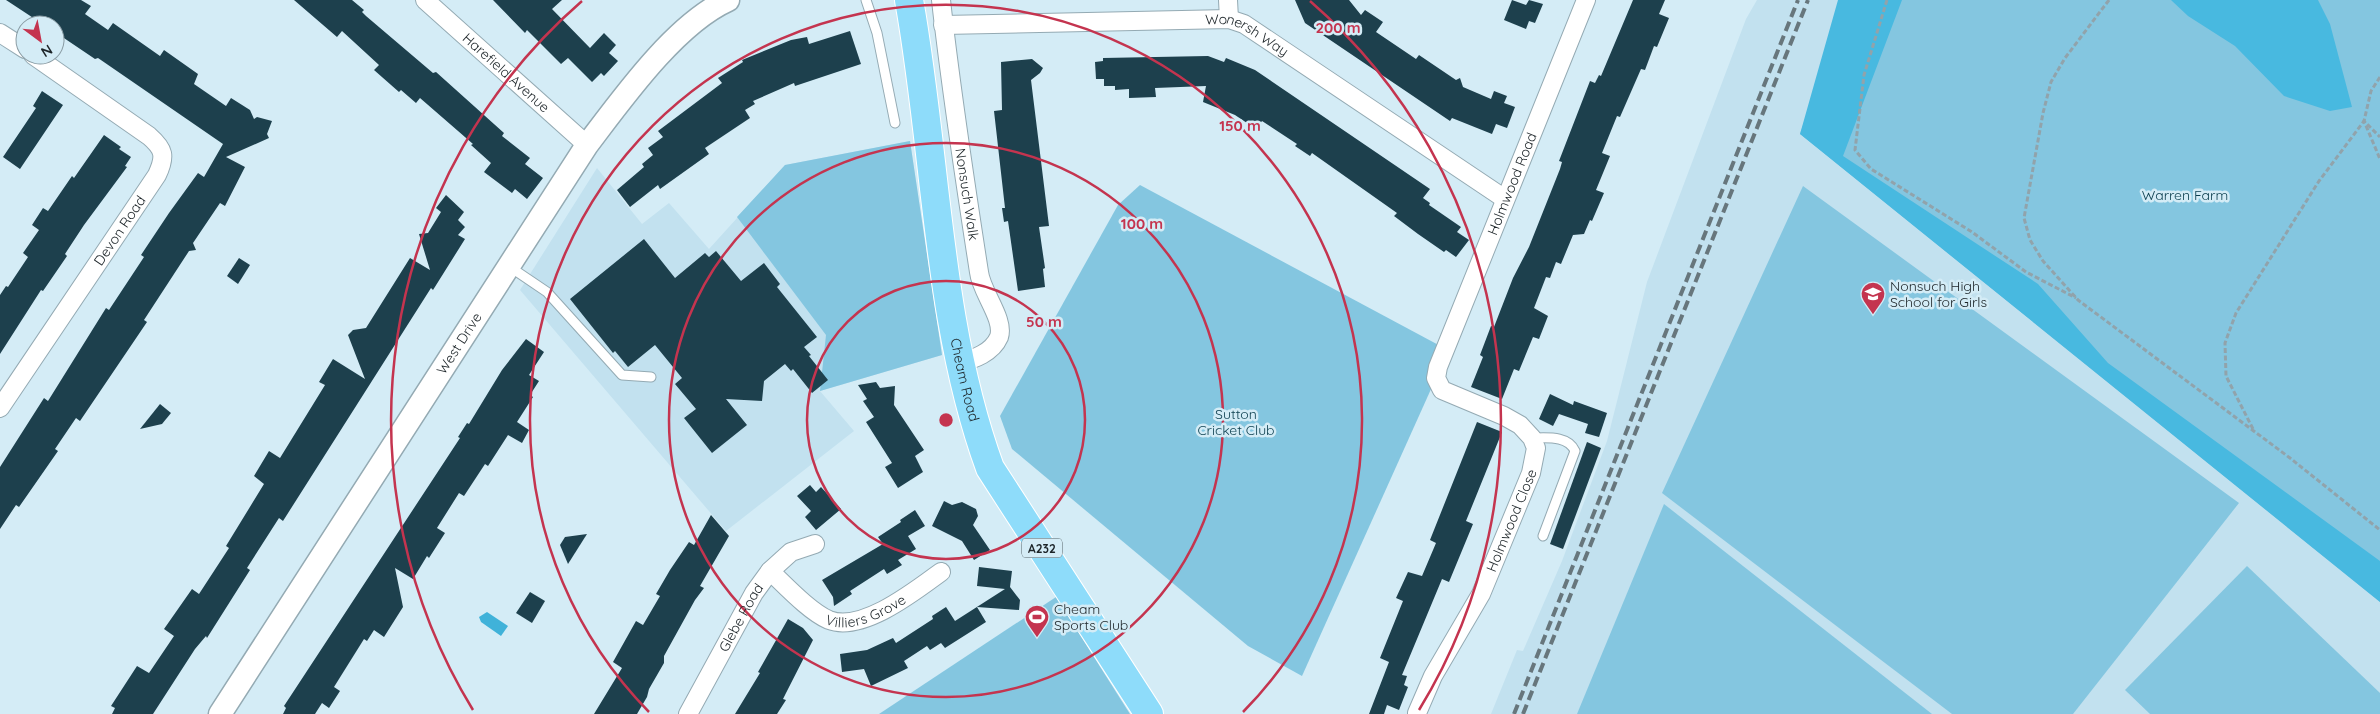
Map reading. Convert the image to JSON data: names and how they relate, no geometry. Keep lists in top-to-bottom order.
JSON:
{
  "streets": {
    "highway": ["Cheam Road", "A232"],
    "street": [
      "Wonersh Way",
      "Harefield Avenue",
      "Holmwood Road",
      "Nonsuch Walk",
      "Devon Road",
      "West Drive",
      "Holmwood Close",
      "Villiers Grove",
      "Glebe Road"
    ]
  },
  "crossings": [
    ["Wonersh Way", "Holmwood Road"],
    ["Wonersh Way", "Nonsuch Walk"],
    ["Harefield Avenue", "West Drive"],
    ["Holmwood Road", "Holmwood Close"],
    ["Nonsuch Walk", "Cheam Road"],
    ["Villiers Grove", "Glebe Road"]
  ],
  "parks": ["Warren Farm", "Sutton Cricket Club"],
  "places": {
    "school or university": ["Nonsuch High School for Girls"],
    "sports": ["Cheam Sports Club"]
  },
  "north": "bottom right",
  "rings": [
    "200 m",
    "150 m",
    "100 m",
    "50 m"
  ]
}
